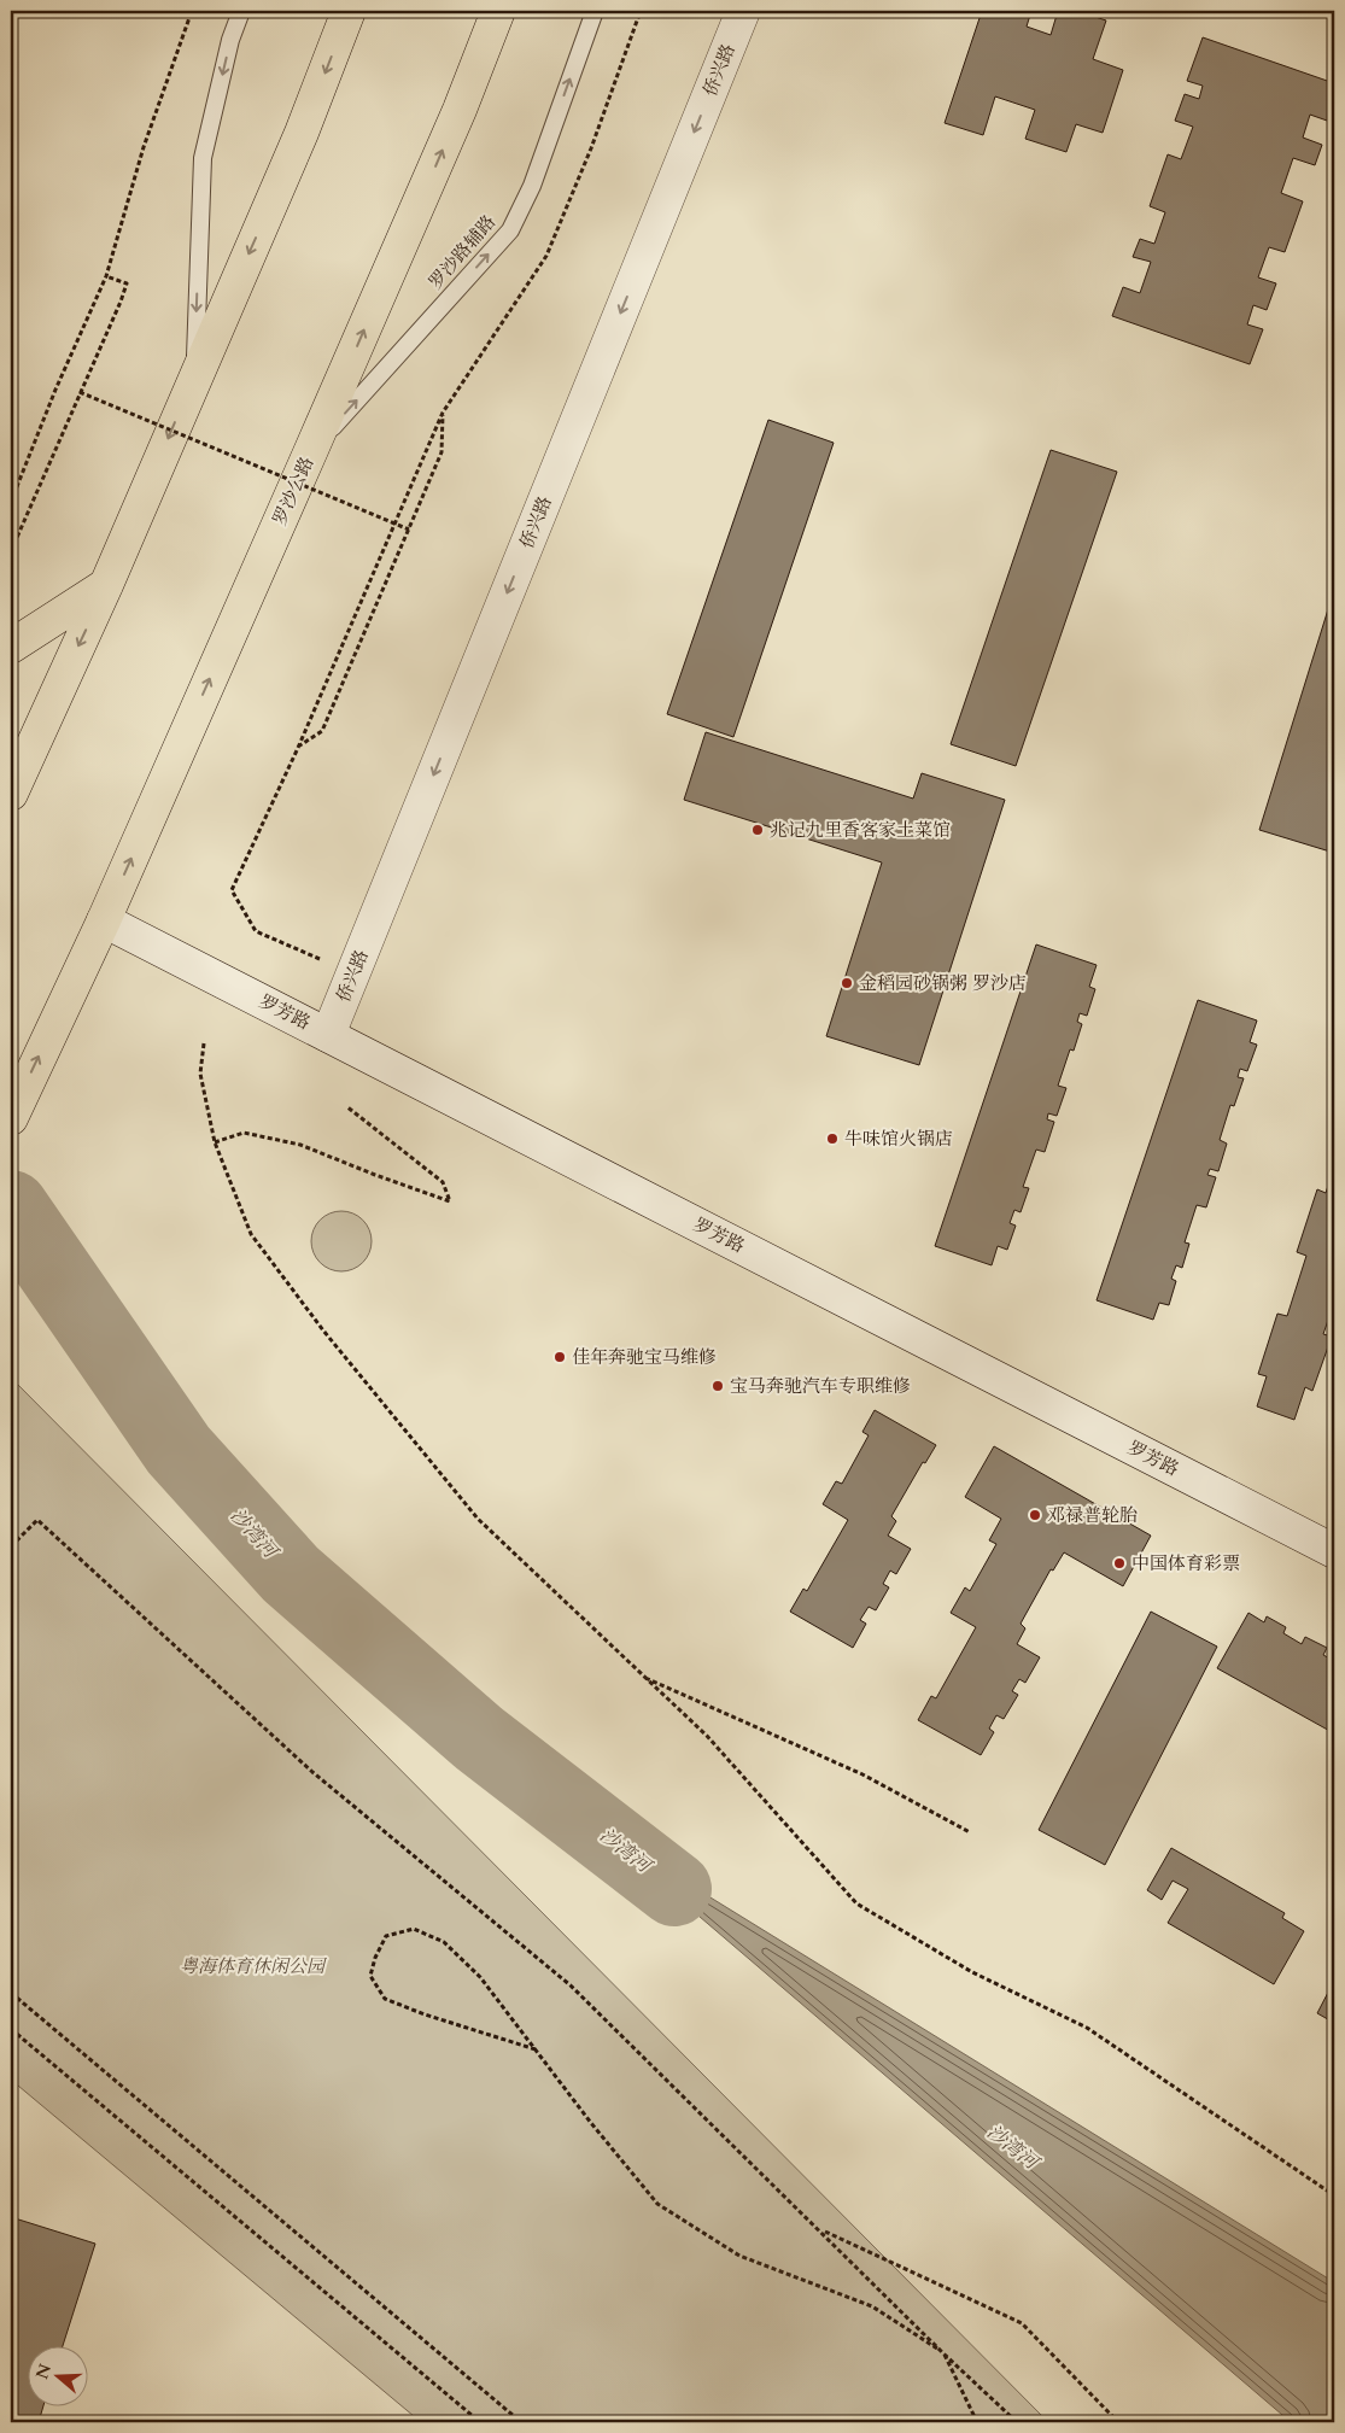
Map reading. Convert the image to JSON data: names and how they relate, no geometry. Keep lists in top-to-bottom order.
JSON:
{
  "streets": {
    "highway": ["罗沙公路"],
    "main road": ["侨兴路", "罗芳路"],
    "lane": ["罗沙路辅路"]
  },
  "crossings": [
    ["侨兴路", "罗芳路"],
    ["罗沙路辅路", "罗沙公路"],
    ["罗沙公路", "罗芳路"]
  ],
  "one_way": ["侨兴路", "罗沙路辅路"],
  "water": ["沙湾河"],
  "parks": ["粤海体育休闲公园"],
  "places": [
    "兆记九里香客家土菜馆",
    "金稻园砂锅粥 罗沙店",
    "牛味馆火锅店",
    "佳年奔驰宝马维修",
    "宝马奔驰汽车专职维修",
    "邓禄普轮胎",
    "中国体育彩票"
  ],
  "north": "left"
}
